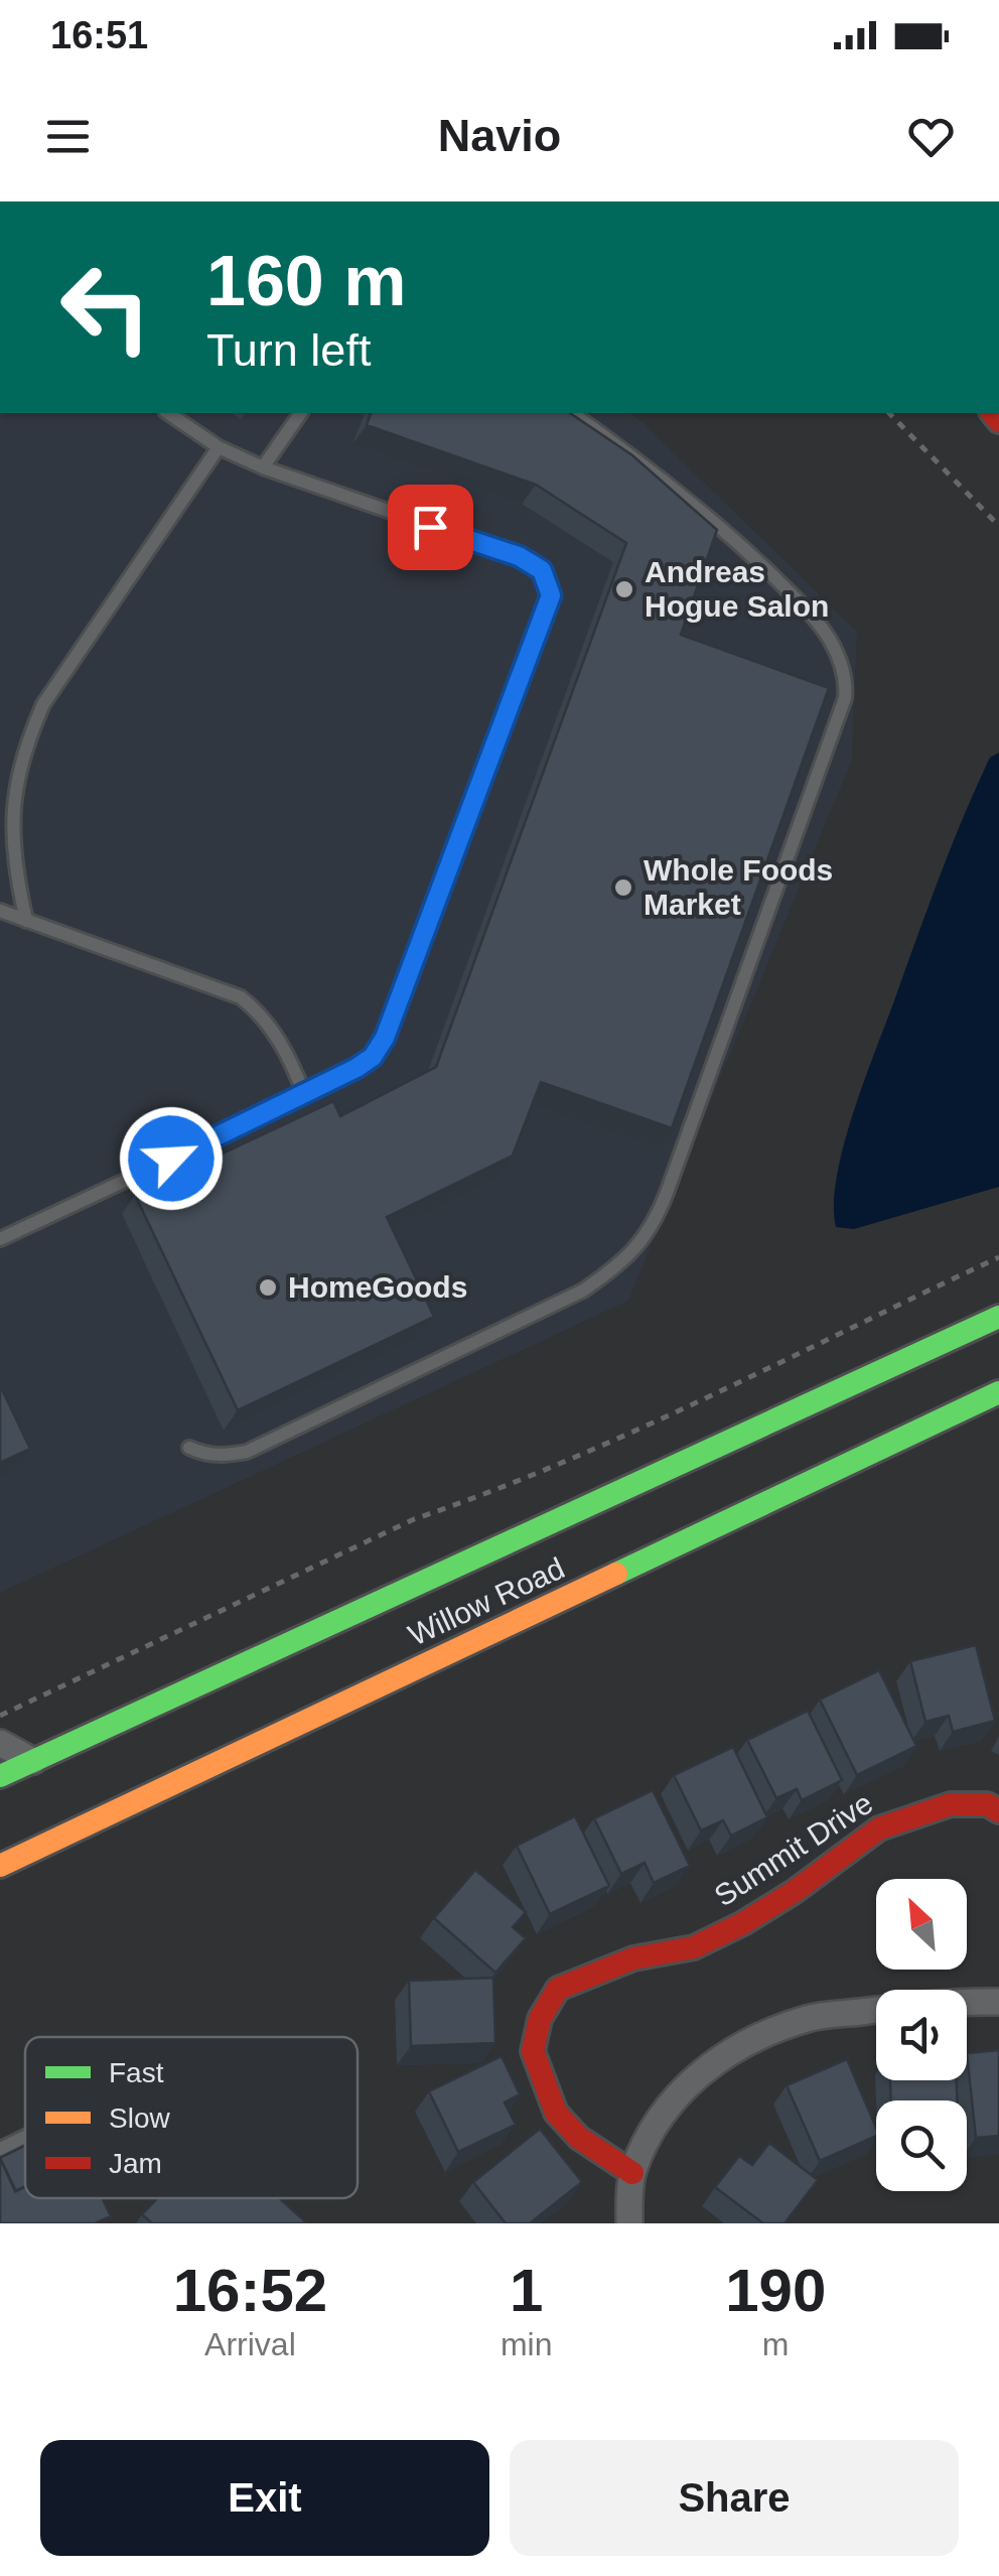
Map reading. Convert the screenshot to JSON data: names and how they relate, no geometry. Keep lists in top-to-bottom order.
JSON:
{
  "streets": {
    "main road": ["Willow Road", "Summit Drive"]
  },
  "places": ["Andreas Hogue Salon", "Whole Foods Market", "HomeGoods"],
  "legend": ["Fast", "Slow", "Jam"],
  "north": "top left",
  "page": {
    "status": "16:51",
    "header": "Navio",
    "turn": ["160 m", "Turn left"],
    "eta": [
      "16:52",
      "Arrival",
      "1",
      "min",
      "190",
      "m"
    ],
    "buttons": ["Exit", "Share"]
  }
}
